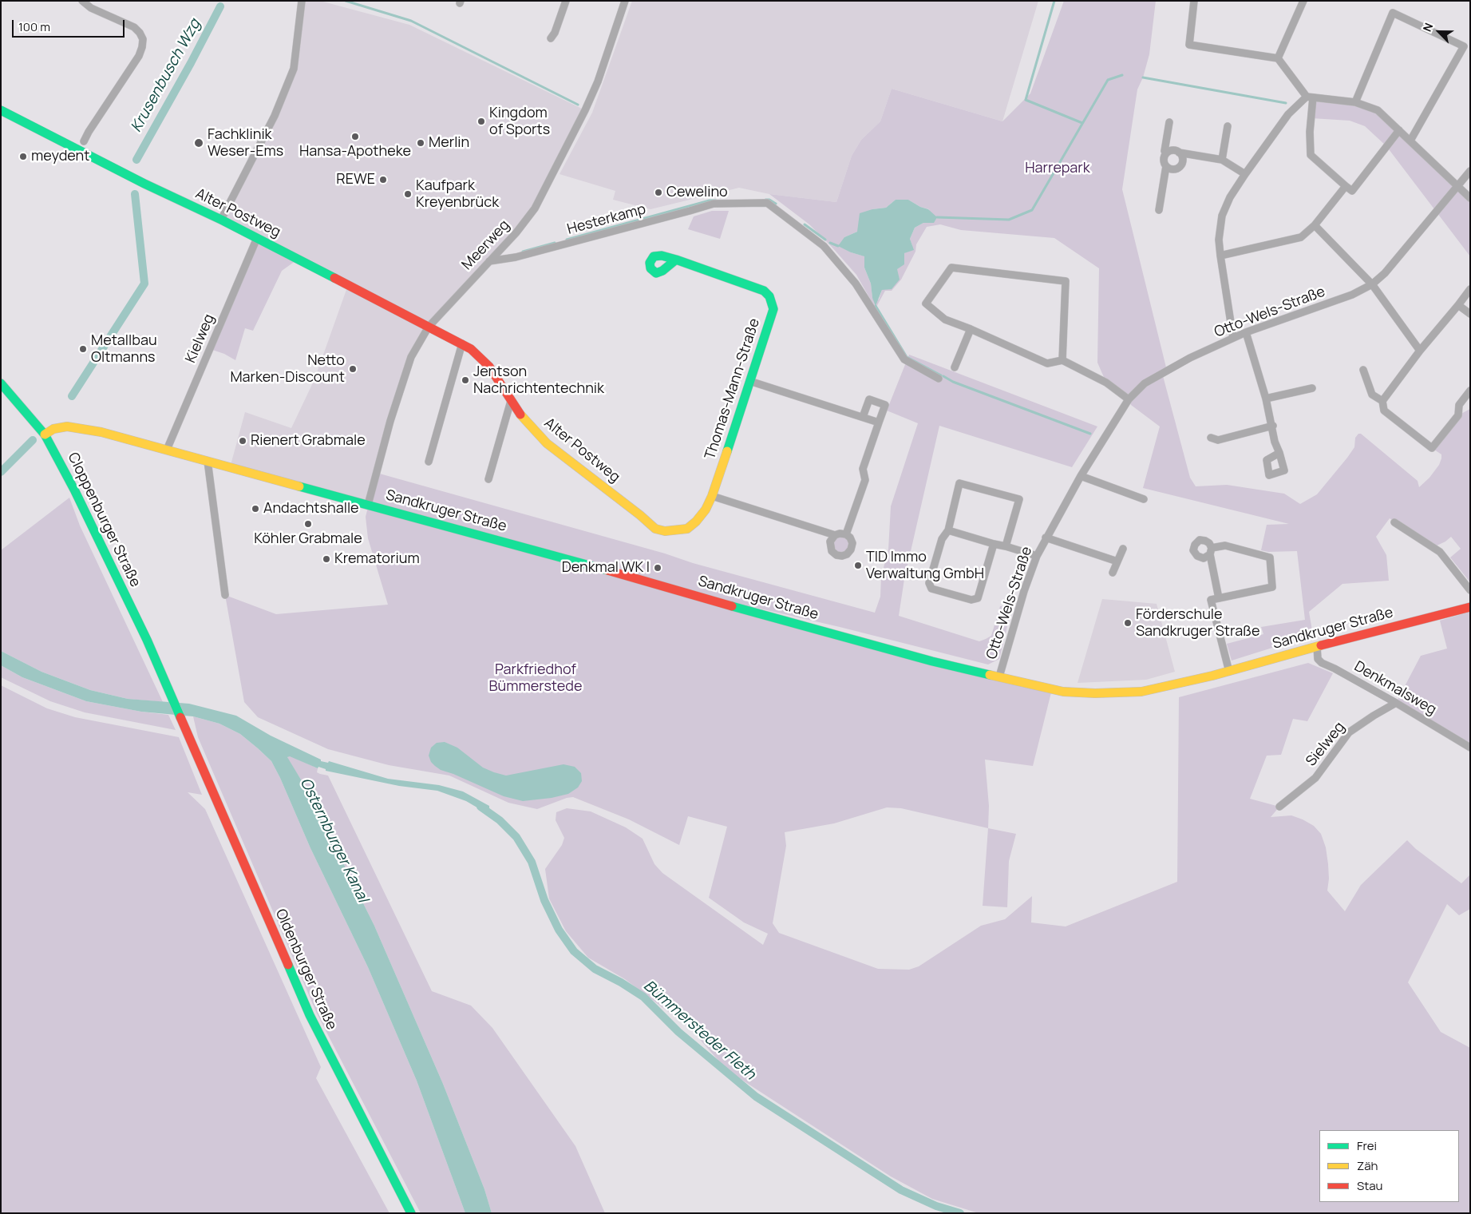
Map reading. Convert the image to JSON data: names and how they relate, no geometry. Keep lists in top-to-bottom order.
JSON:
{
  "streets": {
    "street": [
      "Alter Postweg",
      "Hesterkamp",
      "Meerweg",
      "Otto-Wels-Straße",
      "Kielweg",
      "Thomas-Mann-Straße",
      "Sandkruger Straße",
      "Cloppenburger Straße",
      "Denkmalsweg",
      "Sielweg",
      "Oldenburger Straße"
    ]
  },
  "crossings": [
    ["Alter Postweg", "Meerweg"],
    ["Alter Postweg", "Kielweg"],
    ["Alter Postweg", "Thomas-Mann-Straße"],
    ["Hesterkamp", "Meerweg"],
    ["Meerweg", "Sandkruger Straße"],
    ["Otto-Wels-Straße", "Sandkruger Straße"],
    ["Kielweg", "Sandkruger Straße"],
    ["Sandkruger Straße", "Cloppenburger Straße"],
    ["Sandkruger Straße", "Denkmalsweg"],
    ["Cloppenburger Straße", "Oldenburger Straße"],
    ["Denkmalsweg", "Sielweg"]
  ],
  "water": ["Krusenbusch Wzg", "Osternburger Kanal", "Bümmersteder Fleth"],
  "parks": ["Harrepark", "Parkfriedhof Bümmerstede"],
  "places": [
    "Kingdom of Sports",
    "Hansa-Apotheke",
    "Fachklinik Weser-Ems",
    "Merlin",
    "meydent",
    "REWE",
    "Cewelino",
    "Kaufpark Kreyenbrück",
    "Metallbau Oltmanns",
    "Netto Marken-Discount",
    "Jentson Nachrichtentechnik",
    "Rienert Grabmale",
    "Andachtshalle",
    "Köhler Grabmale",
    "Krematorium",
    "TID Immo Verwaltung GmbH",
    "Denkmal WK I",
    "Förderschule Sandkruger Straße"
  ],
  "legend": ["Frei", "Zäh", "Stau"],
  "scale_bar": "100 m",
  "north": "top left"
}
